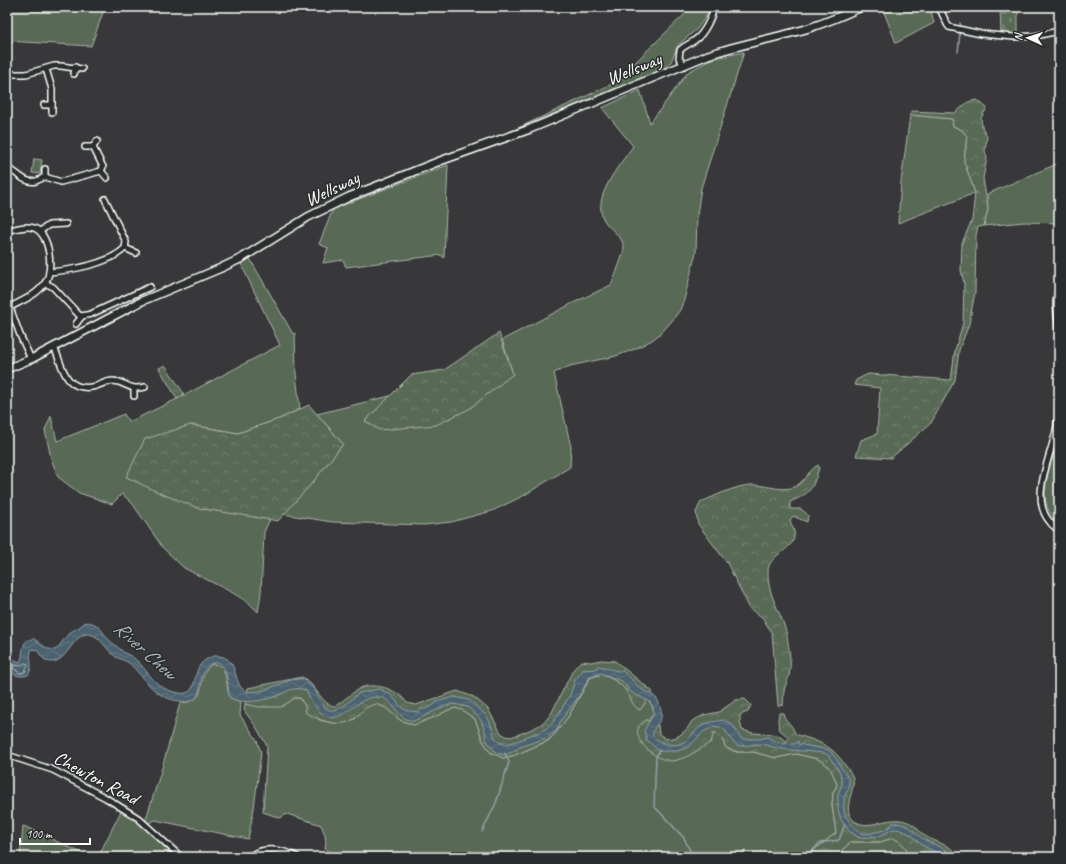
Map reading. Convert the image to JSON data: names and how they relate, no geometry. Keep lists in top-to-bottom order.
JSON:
{
  "streets": {
    "main road": ["Wellsway"],
    "street": ["Chewton Road"]
  },
  "water": ["River Chew"],
  "scale_bar": "100 m",
  "north": "left"
}
